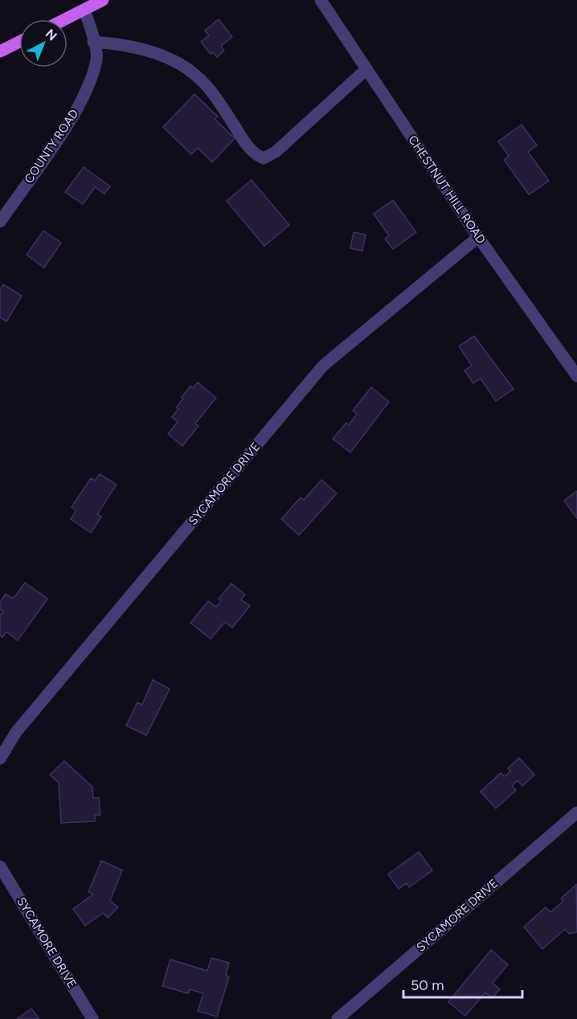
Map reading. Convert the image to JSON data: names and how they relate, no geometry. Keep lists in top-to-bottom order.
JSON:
{
  "streets": {
    "street": ["COUNTY ROAD", "CHESTNUT HILL ROAD", "SYCAMORE DRIVE"]
  },
  "crossings": [
    ["CHESTNUT HILL ROAD", "SYCAMORE DRIVE"]
  ],
  "scale_bar": "50 m",
  "north": "top right"
}
